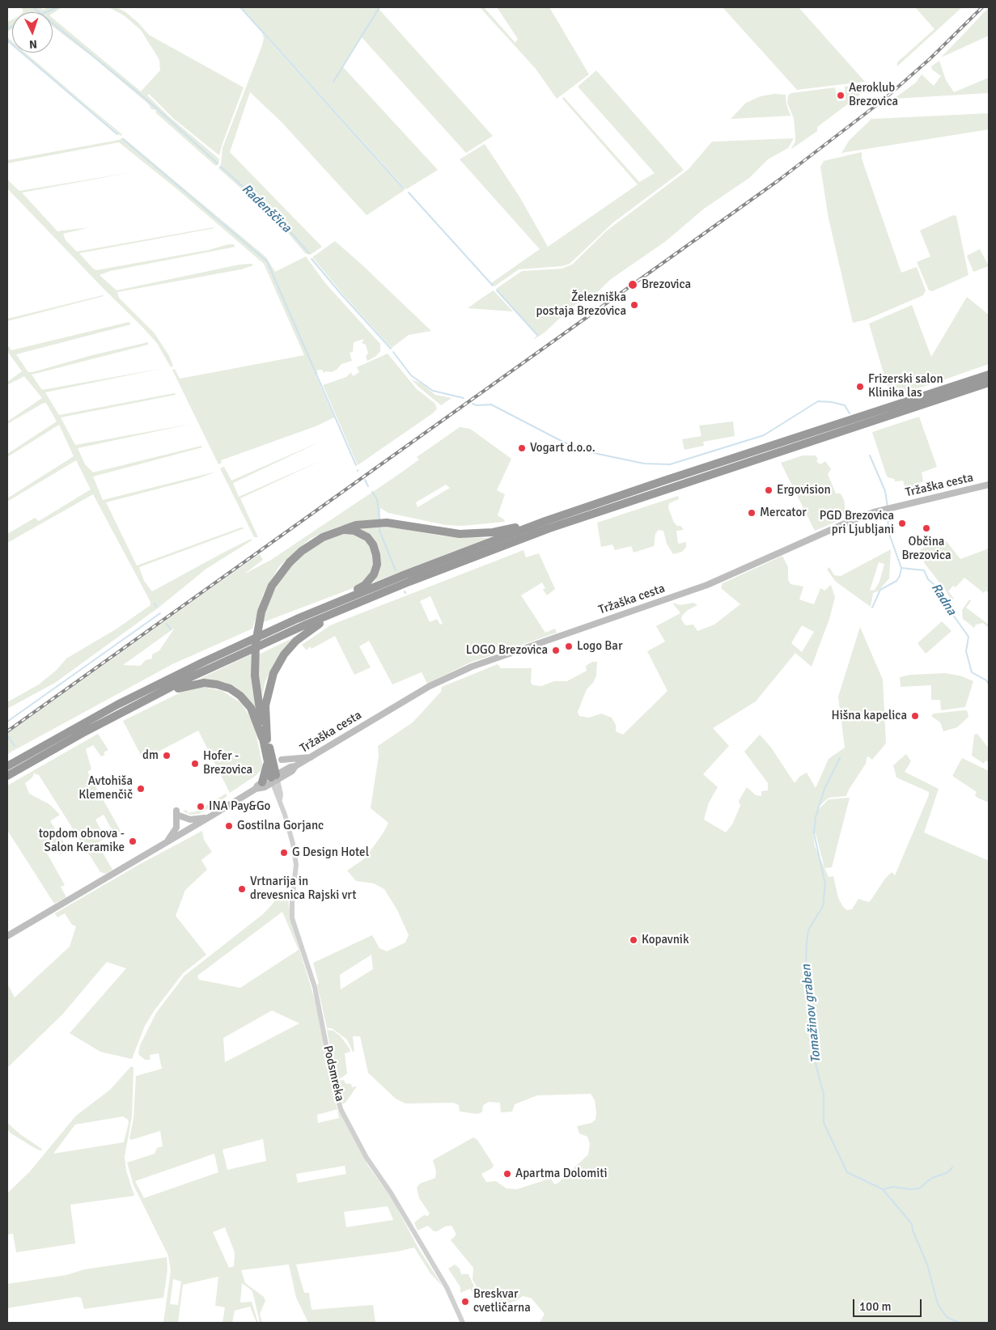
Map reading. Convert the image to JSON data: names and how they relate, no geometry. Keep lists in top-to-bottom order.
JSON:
{
  "streets": {
    "main road": ["Tržaška cesta"],
    "street": ["Podsmreka"]
  },
  "crossings": [
    ["Tržaška cesta", "Podsmreka"]
  ],
  "water": ["Radenščica", "Radna", "Tomažinov graben"],
  "places": [
    "Aeroklub Brezovica",
    "Brezovica",
    "Železniška postaja Brezovica",
    "Frizerski salon Klinika las",
    "Vogart d.o.o.",
    "Ergovision",
    "Mercator",
    "PGD Brezovica pri Ljubljani",
    "Občina Brezovica",
    "Logo Bar",
    "LOGO Brezovica",
    "Hišna kapelica",
    "dm",
    "Hofer - Brezovica",
    "Avtohiša Klemenčič",
    "INA Pay&Go",
    "Gostilna Gorjanc",
    "topdom obnova - Salon Keramike",
    "G Design Hotel",
    "Vrtnarija in drevesnica Rajski vrt",
    "Kopavnik",
    "Apartma Dolomiti",
    "Breskvar cvetličarna"
  ],
  "scale_bar": "100 m",
  "north": "bottom"
}
